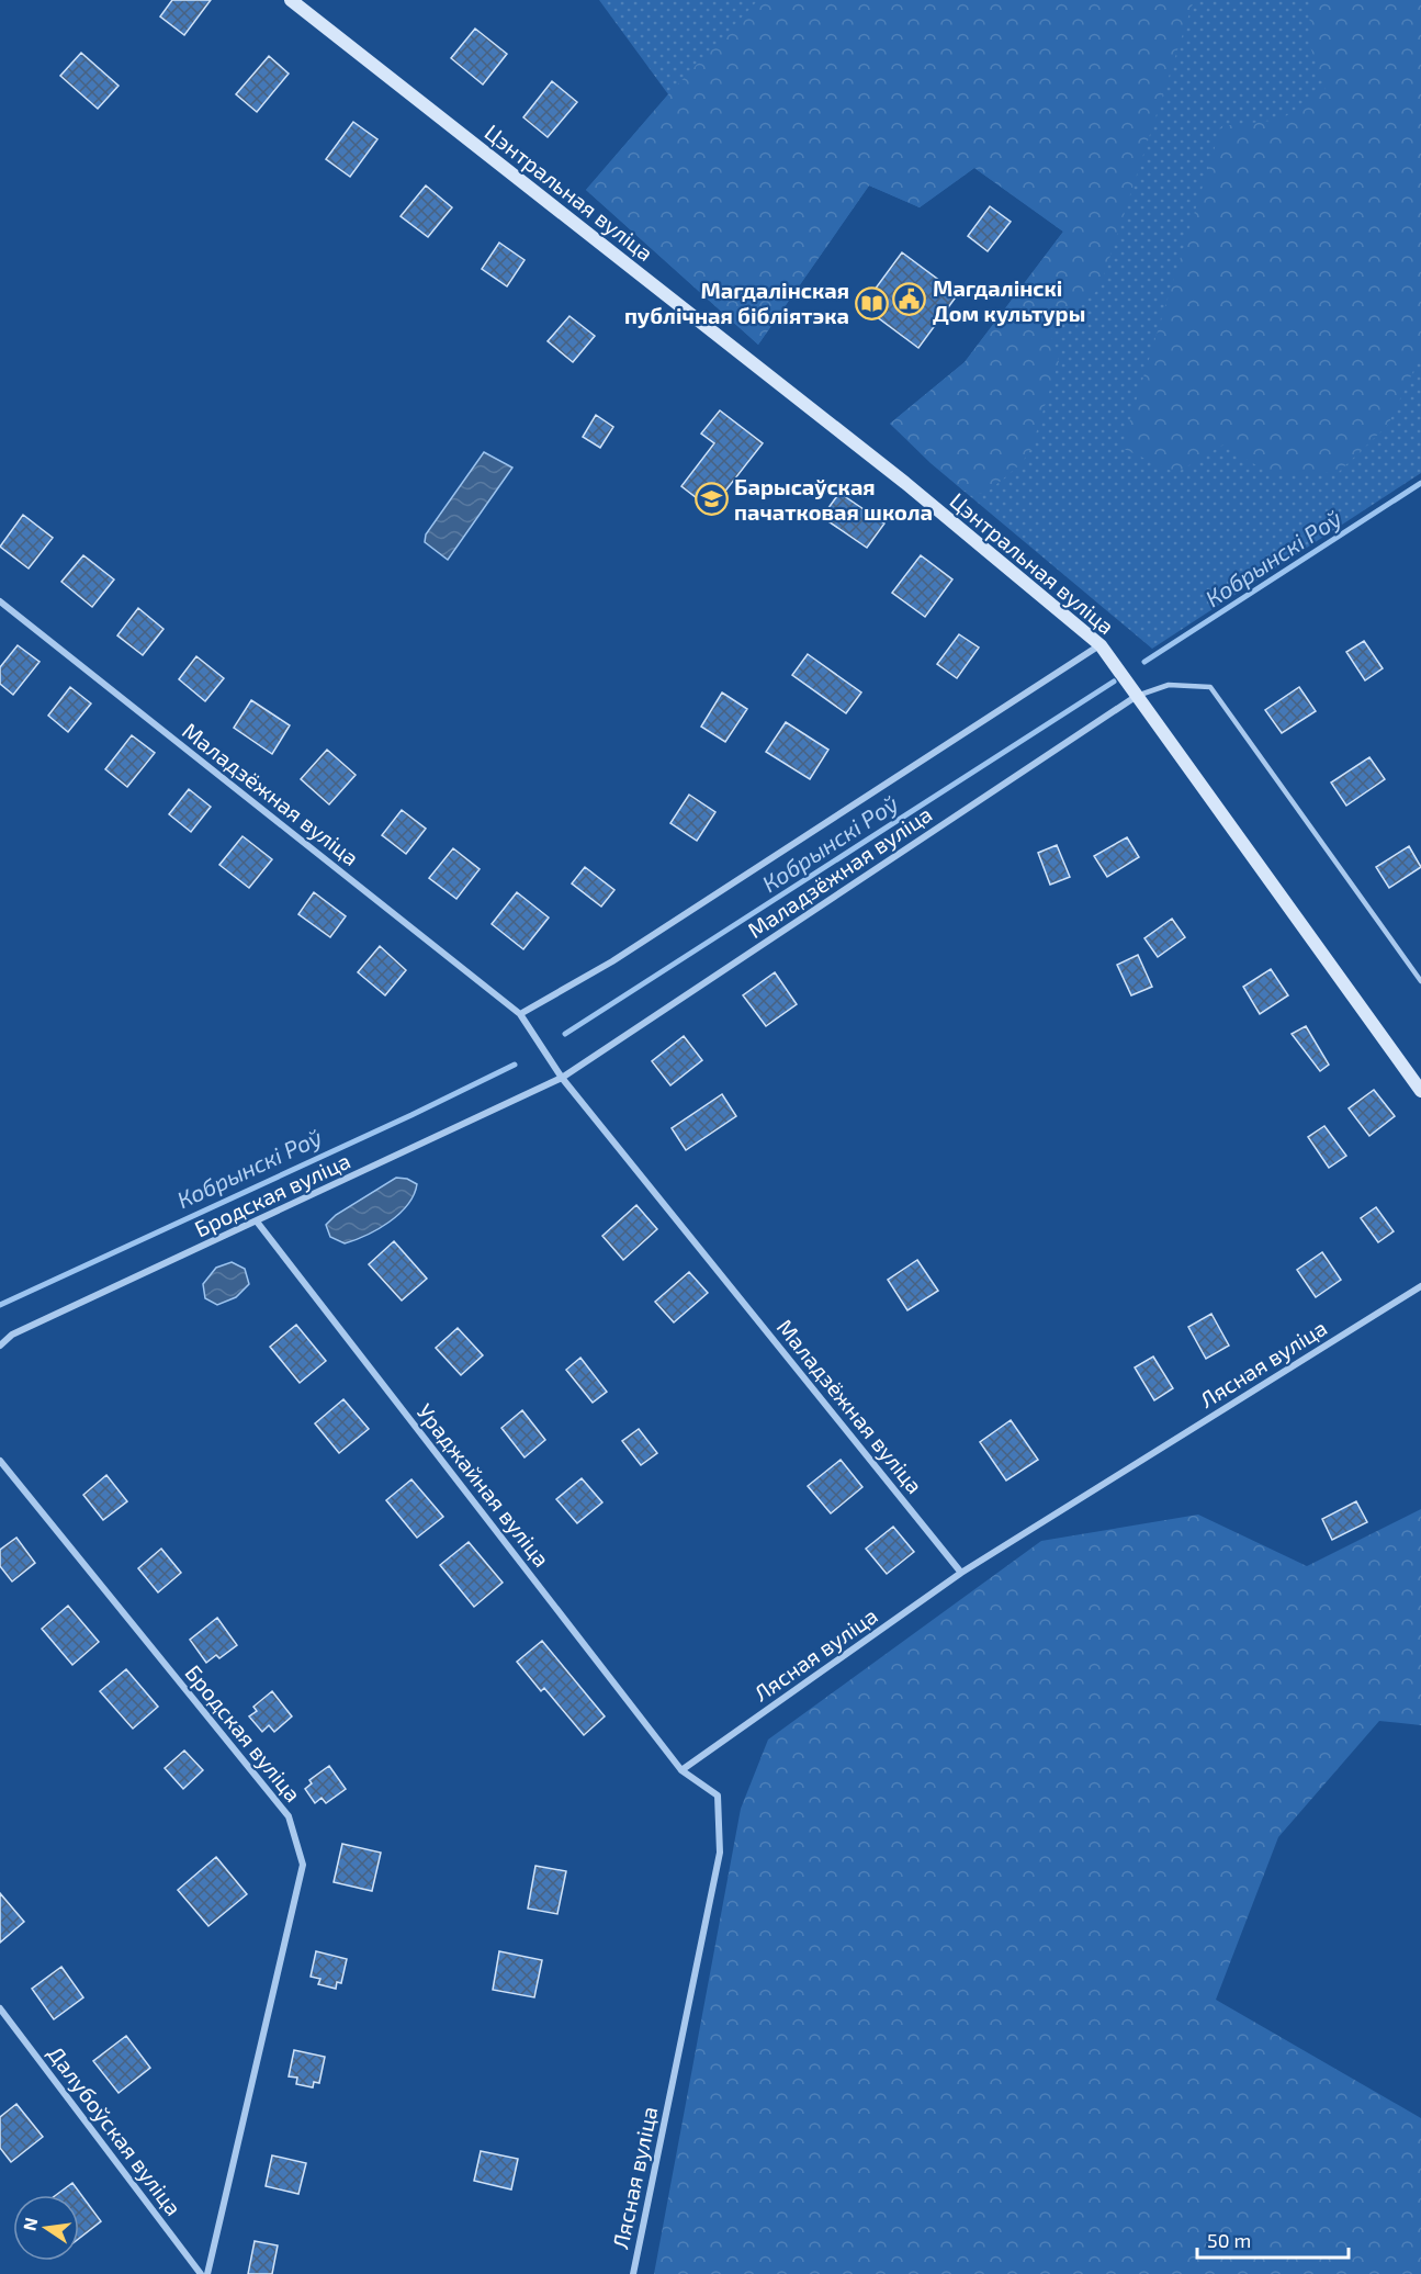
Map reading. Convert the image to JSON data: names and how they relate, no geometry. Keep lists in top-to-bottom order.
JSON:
{
  "streets": {
    "street": [
      "Цэнтральная вуліца",
      "Маладзёжная вуліца",
      "Бродская вуліца",
      "Лясная вуліца",
      "Ураджайная вуліца",
      "Далубоўская вуліца"
    ]
  },
  "crossings": [
    ["Цэнтральная вуліца", "Маладзёжная вуліца"],
    ["Маладзёжная вуліца", "Бродская вуліца"],
    ["Маладзёжная вуліца", "Лясная вуліца"],
    ["Бродская вуліца", "Ураджайная вуліца"],
    ["Лясная вуліца", "Ураджайная вуліца"]
  ],
  "water": ["Кобрынскі Роў"],
  "places": {
    "public building": ["Магдалінскі Дом культуры"],
    "library": ["Магдалінская публічная бібліятэка"],
    "school or university": ["Барысаўская пачатковая школа"]
  },
  "scale_bar": "50 m",
  "north": "left"
}
